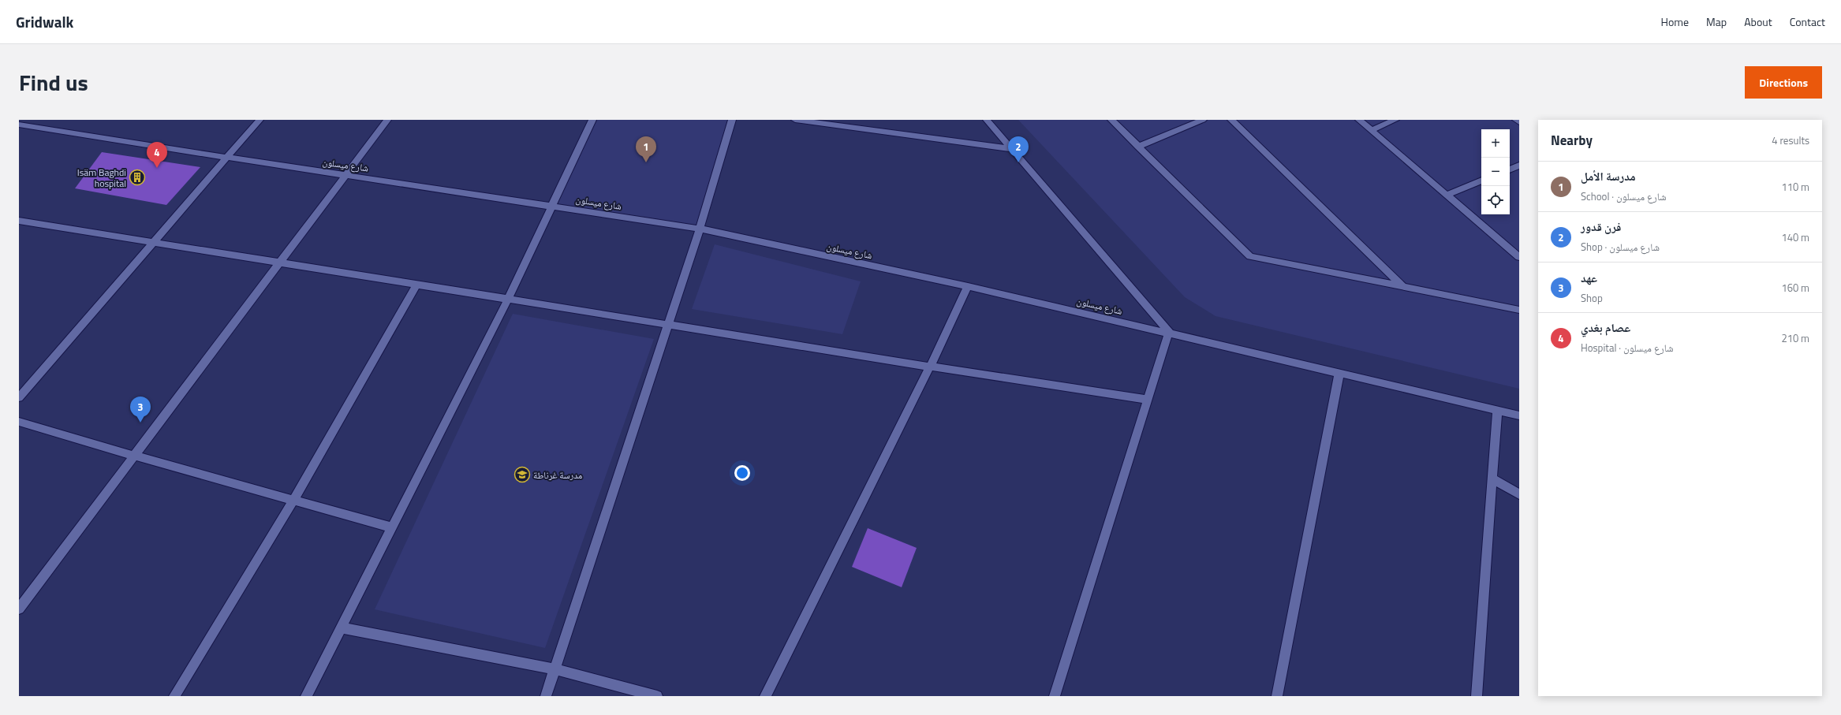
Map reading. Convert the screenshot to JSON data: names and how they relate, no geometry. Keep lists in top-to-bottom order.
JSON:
{
  "streets": {
    "street": ["شارع ميسلون"]
  },
  "places": {
    "building": ["Isäm Baghdi hospital"],
    "school or university": ["مدرسة غرناطة"]
  },
  "page": {
    "header": "Gridwalk",
    "nav": [
      "Home",
      "Map",
      "About",
      "Contact"
    ],
    "title": "Find us",
    "buttons": "Directions",
    "heading": ["Nearby", "4 results"],
    "map_buttons": ["+", "−"],
    "pins": [
      "1",
      "2",
      "4",
      "3"
    ],
    "list": [
      {
        "mark": "1",
        "name": "مدرسة الأمل",
        "note": "School · شارع ميسلون",
        "value": "110 m"
      },
      {
        "mark": "2",
        "name": "فرن قدور",
        "note": "Shop · شارع ميسلون",
        "value": "140 m"
      },
      {
        "mark": "3",
        "name": "عهد",
        "note": "Shop",
        "value": "160 m"
      },
      {
        "mark": "4",
        "name": "عصام بغدي",
        "note": "Hospital · شارع ميسلون",
        "value": "210 m"
      }
    ]
  }
}
